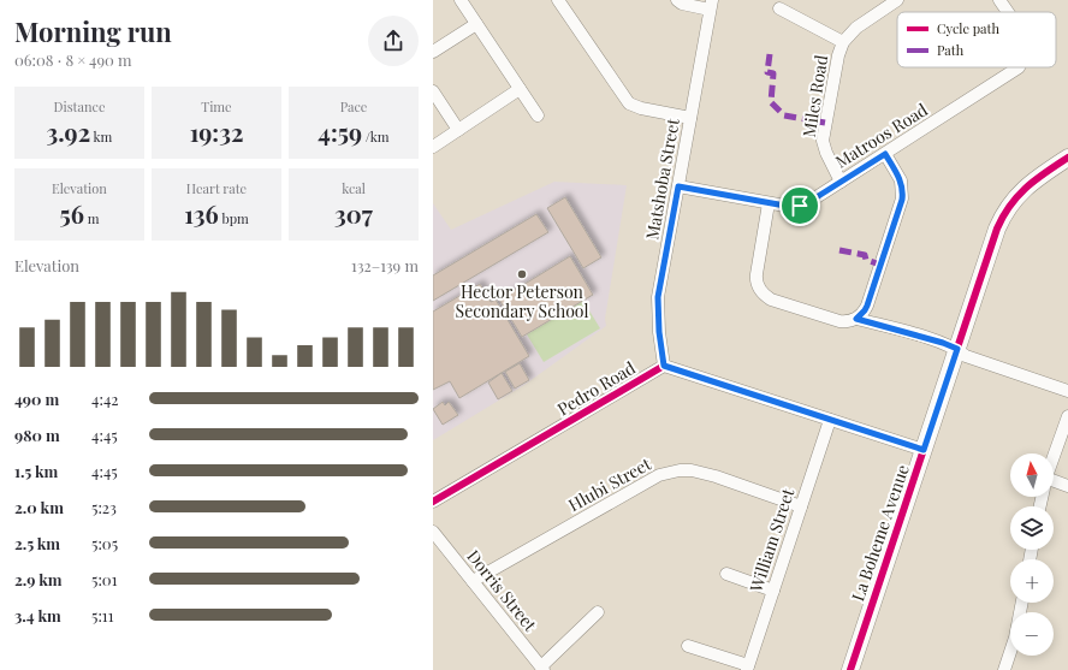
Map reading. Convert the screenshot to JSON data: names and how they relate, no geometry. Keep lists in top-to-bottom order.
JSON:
{
  "streets": {
    "street": [
      "Miles Road",
      "Matroos Road",
      "Matshoba Street",
      "Pedro Road",
      "Hlubi Street",
      "La Boheme Avenue",
      "William Street",
      "Dorris Street"
    ]
  },
  "crossings": [
    ["Miles Road", "Matroos Road"],
    ["Matroos Road", "Matshoba Street"],
    ["Matshoba Street", "Pedro Road"],
    ["Hlubi Street", "William Street"],
    ["Hlubi Street", "Dorris Street"]
  ],
  "places": ["Hector Peterson Secondary School"],
  "legend": ["Cycle path", "Path"],
  "north": "top",
  "page": {
    "heading": ["Morning run", "06:08 · 8 × 490 m"],
    "stats": [
      ["Distance", "3.92 km"],
      ["Time", "19:32"],
      ["Pace", "4:59 /km"],
      ["Elevation", "56 m"],
      ["Heart rate", "136 bpm"],
      ["kcal", "307"]
    ],
    "chart": ["Elevation", "132–139 m"],
    "list": [
      {
        "name": "490 m",
        "note": "4:42"
      },
      {
        "name": "980 m",
        "note": "4:45"
      },
      {
        "name": "1.5 km",
        "note": "4:45"
      },
      {
        "name": "2.0 km",
        "note": "5:23"
      },
      {
        "name": "2.5 km",
        "note": "5:05"
      },
      {
        "name": "2.9 km",
        "note": "5:01"
      },
      {
        "name": "3.4 km",
        "note": "5:11"
      }
    ],
    "map_buttons": ["+", "−"]
  }
}
